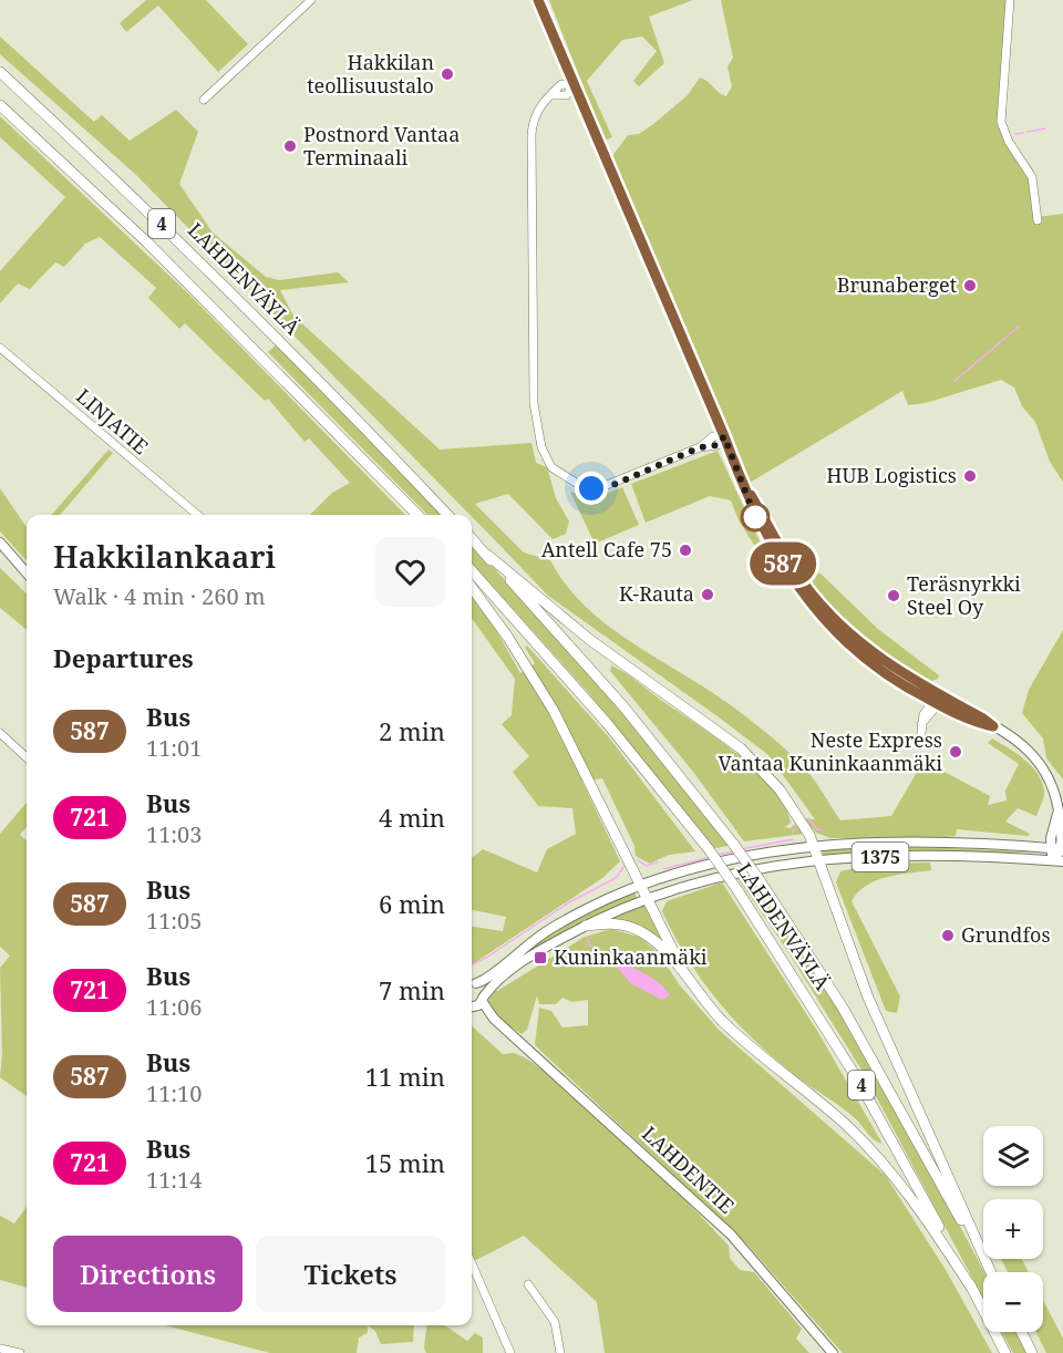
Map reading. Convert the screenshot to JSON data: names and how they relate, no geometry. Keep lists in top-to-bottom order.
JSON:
{
  "streets": {
    "highway": ["4", "LAHDENVÄYLÄ"],
    "main road": ["1375", "LAHDENTIE"],
    "street": ["LINJATIE"]
  },
  "crossings": [
    ["1375", "LAHDENTIE"]
  ],
  "places": {
    "other": [
      "Hakkilan teollisuustalo",
      "Postnord Vantaa Terminaali",
      "Brunaberget",
      "HUB Logistics",
      "Antell Cafe 75",
      "K-Rauta",
      "Teräsnyrkki Steel Oy",
      "Neste Express Vantaa Kuninkaanmäki",
      "Grundfos"
    ],
    "transit": ["Kuninkaanmäki"]
  },
  "lines": ["bus line 587"],
  "page": {
    "on_map": "587",
    "heading": [
      ["Hakkilankaari", "Walk · 4 min · 260 m"],
      "Departures"
    ],
    "list": [
      {
        "mark": "587",
        "name": "Bus",
        "note": "11:01",
        "value": "2 min"
      },
      {
        "mark": "721",
        "name": "Bus",
        "note": "11:03",
        "value": "4 min"
      },
      {
        "mark": "587",
        "name": "Bus",
        "note": "11:05",
        "value": "6 min"
      },
      {
        "mark": "721",
        "name": "Bus",
        "note": "11:06",
        "value": "7 min"
      },
      {
        "mark": "587",
        "name": "Bus",
        "note": "11:10",
        "value": "11 min"
      },
      {
        "mark": "721",
        "name": "Bus",
        "note": "11:14",
        "value": "15 min"
      }
    ],
    "map_buttons": ["+", "−"],
    "buttons": ["Directions", "Tickets"]
  }
}
